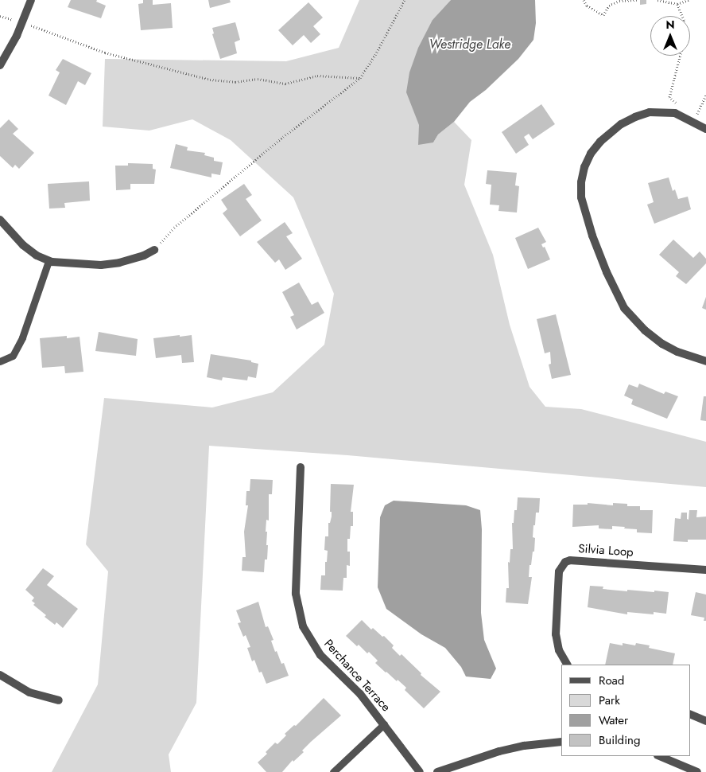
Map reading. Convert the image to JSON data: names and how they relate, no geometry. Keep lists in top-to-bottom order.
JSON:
{
  "streets": {
    "street": ["Silvia Loop", "Perchance Terrace"]
  },
  "water": ["Westridge Lake"],
  "legend": [
    "Road",
    "Park",
    "Water",
    "Building"
  ],
  "north": "top"
}
